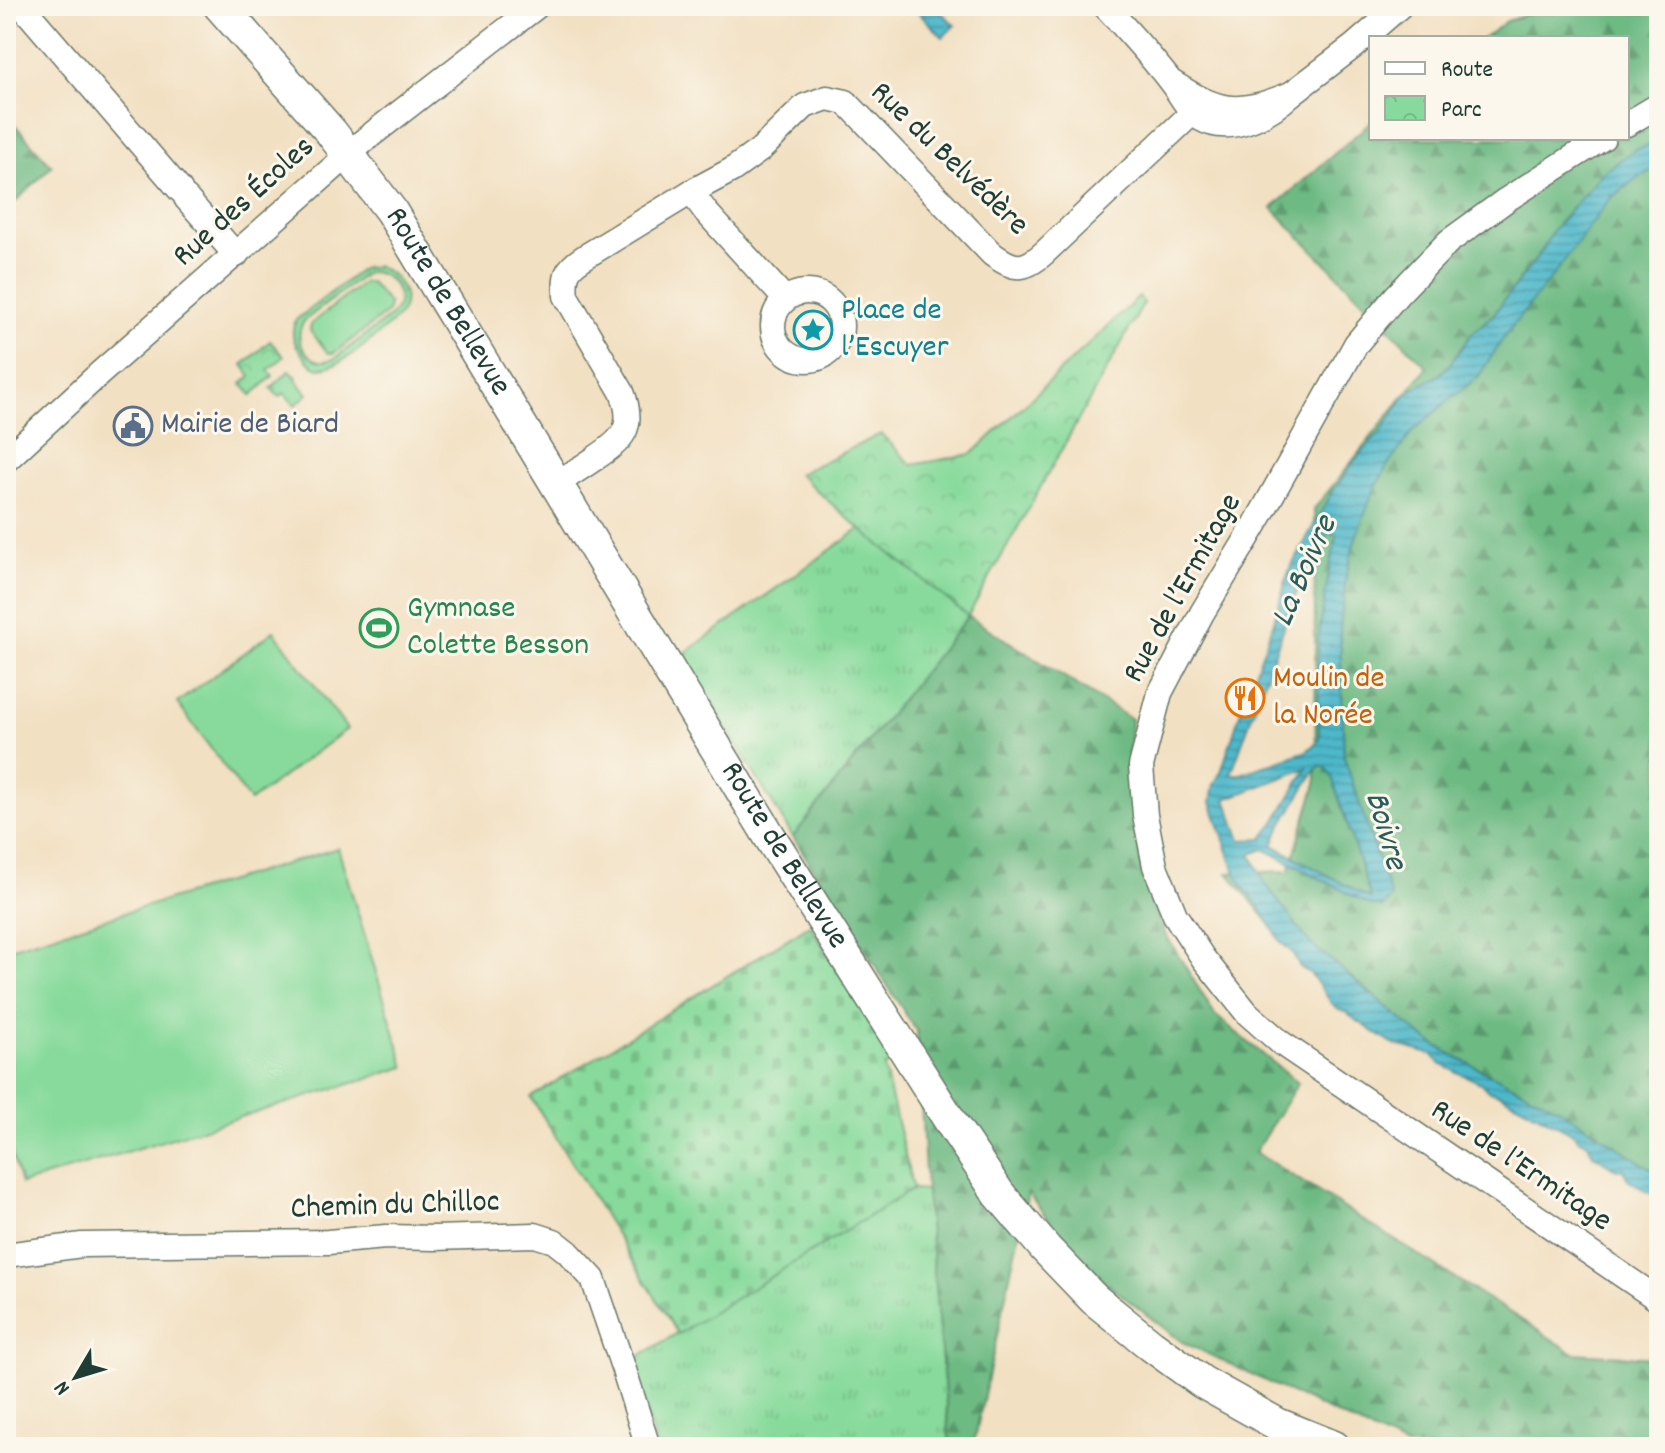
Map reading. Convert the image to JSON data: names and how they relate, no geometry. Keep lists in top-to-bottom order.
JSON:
{
  "streets": {
    "street": [
      "Rue du Belvédère",
      "Rue des Écoles",
      "Route de Bellevue",
      "Rue de l’Ermitage",
      "Chemin du Chilloc"
    ]
  },
  "crossings": [
    ["Rue du Belvédère", "Route de Bellevue"],
    ["Rue des Écoles", "Route de Bellevue"]
  ],
  "water": ["La Boivre", "Boivre"],
  "places": {
    "place": ["Place de l’Escuyer"],
    "public building": ["Mairie de Biard"],
    "sports": ["Gymnase Colette Besson"],
    "restaurant": ["Moulin de la Norée"]
  },
  "legend": ["Route", "Parc"],
  "north": "bottom left"
}
